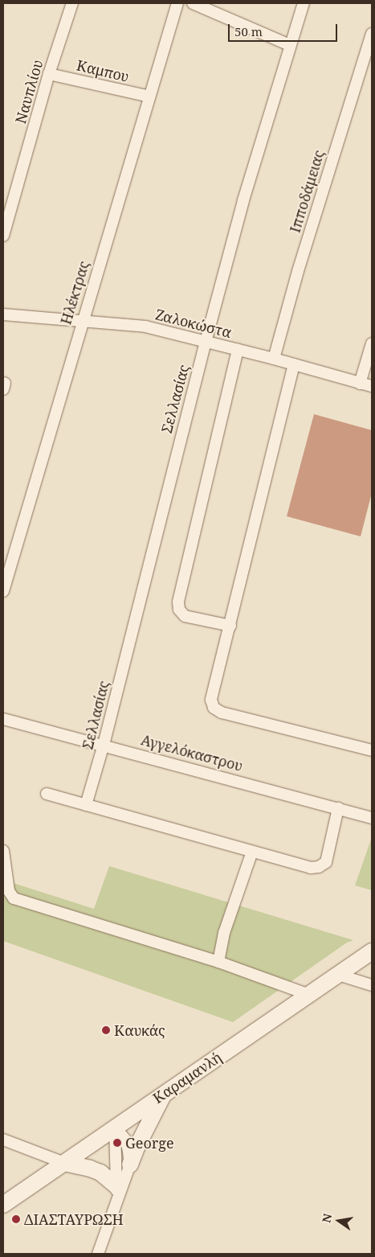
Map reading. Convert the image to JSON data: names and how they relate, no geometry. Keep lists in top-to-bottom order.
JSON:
{
  "streets": {
    "main road": ["Καραμανλή"],
    "street": [
      "Καμπου",
      "Ναυπλίου",
      "Ιπποδάμειας",
      "Ηλέκτρας",
      "Ζαλοκώστα",
      "Σελλασίας",
      "Αγγελόκαστρου"
    ]
  },
  "crossings": [
    ["Καμπου", "Ναυπλίου"],
    ["Καμπου", "Ηλέκτρας"],
    ["Ιπποδάμειας", "Ζαλοκώστα"],
    ["Ηλέκτρας", "Ζαλοκώστα"],
    ["Ζαλοκώστα", "Σελλασίας"],
    ["Σελλασίας", "Αγγελόκαστρου"]
  ],
  "places": ["Καυκάς", "George", "ΔΙΑΣΤΑΥΡΩΣΗ"],
  "scale_bar": "50 m",
  "north": "left"
}
